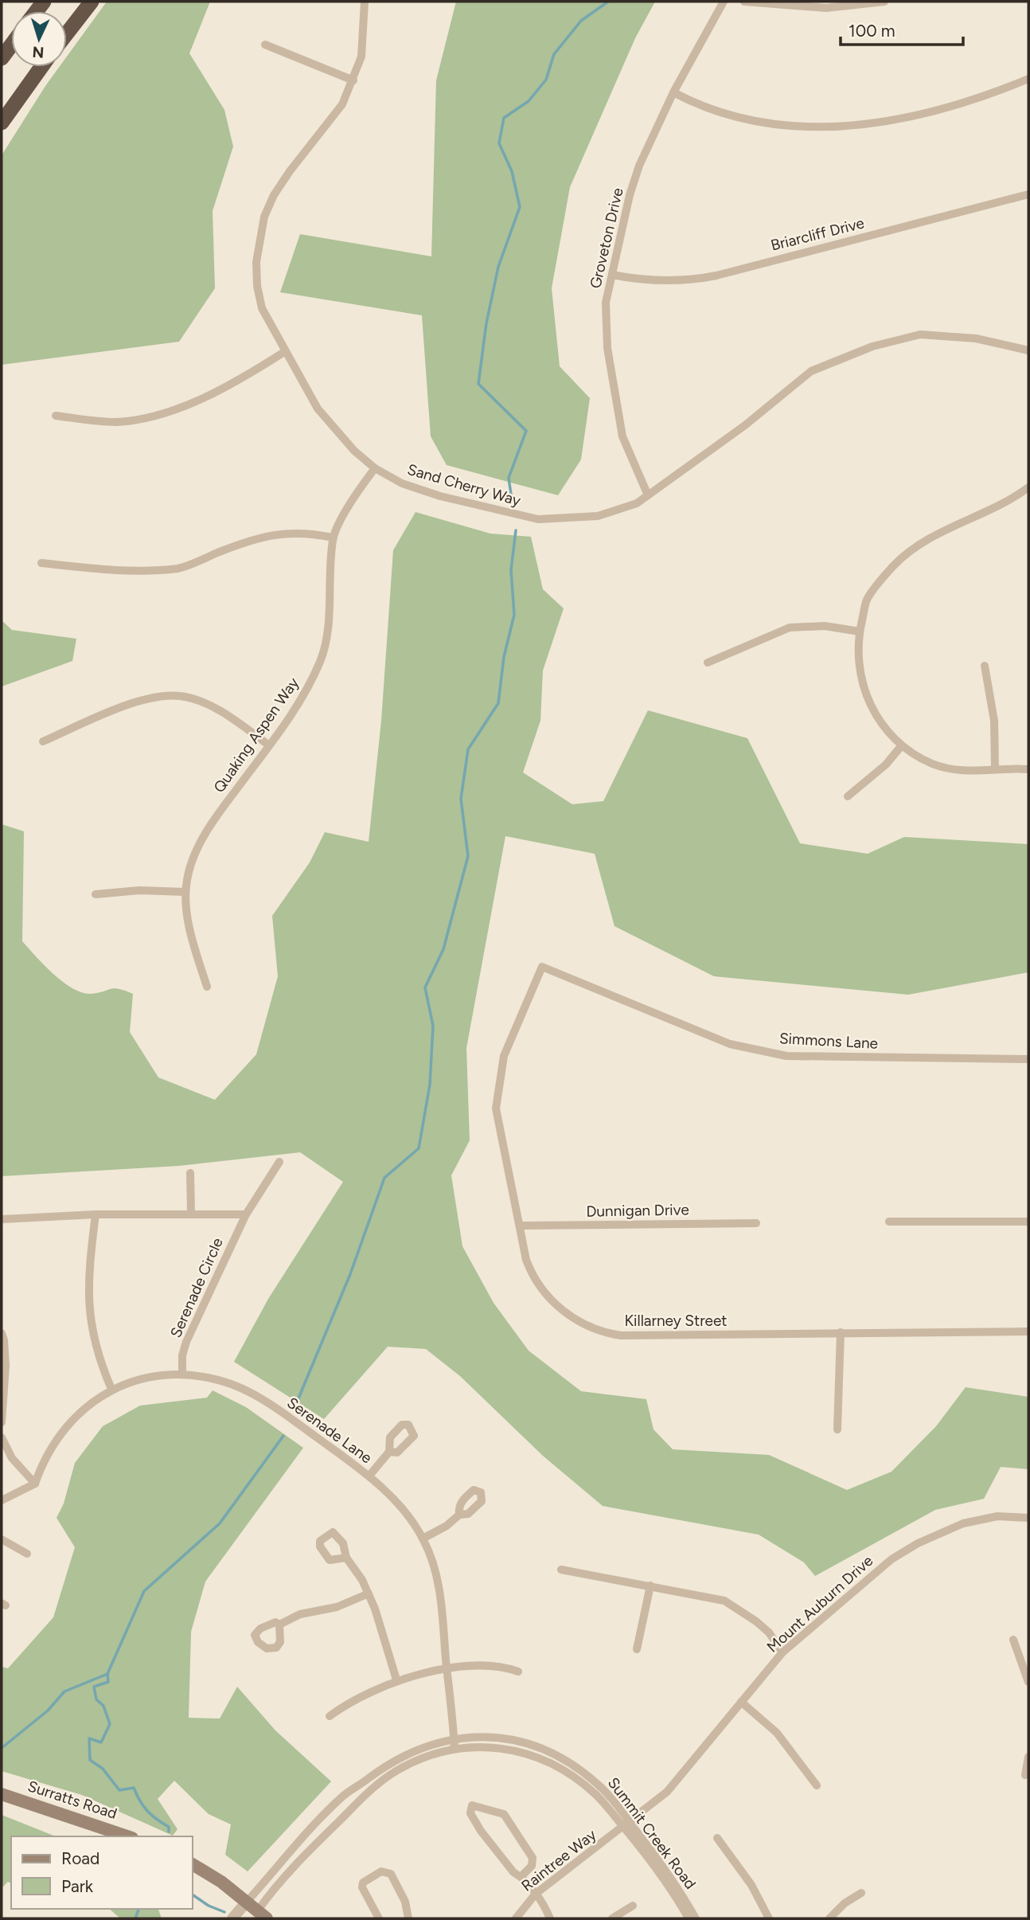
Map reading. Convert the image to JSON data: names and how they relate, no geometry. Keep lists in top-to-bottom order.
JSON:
{
  "streets": {
    "main road": ["Surratts Road"],
    "street": [
      "Briarcliff Drive",
      "Groveton Drive",
      "Sand Cherry Way",
      "Quaking Aspen Way",
      "Simmons Lane",
      "Dunnigan Drive",
      "Serenade Circle",
      "Killarney Street",
      "Serenade Lane",
      "Mount Auburn Drive",
      "Summit Creek Road",
      "Raintree Way"
    ]
  },
  "crossings": [
    ["Briarcliff Drive", "Groveton Drive"],
    ["Groveton Drive", "Sand Cherry Way"],
    ["Sand Cherry Way", "Quaking Aspen Way"],
    ["Simmons Lane", "Killarney Street"],
    ["Dunnigan Drive", "Killarney Street"],
    ["Serenade Circle", "Serenade Lane"],
    ["Serenade Lane", "Summit Creek Road"],
    ["Mount Auburn Drive", "Summit Creek Road"],
    ["Mount Auburn Drive", "Raintree Way"],
    ["Summit Creek Road", "Raintree Way"]
  ],
  "legend": ["Road", "Park"],
  "scale_bar": "100 m",
  "north": "bottom"
}
